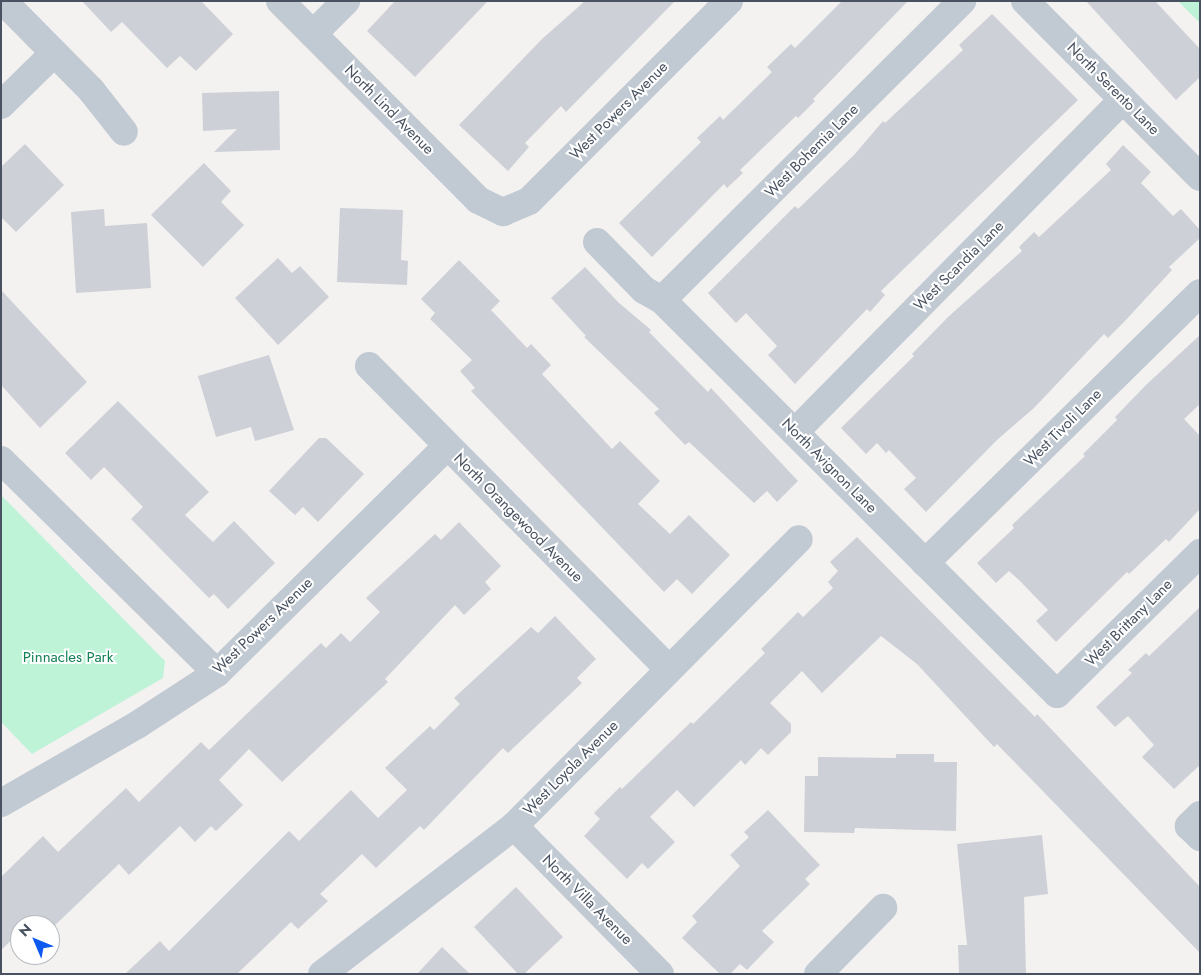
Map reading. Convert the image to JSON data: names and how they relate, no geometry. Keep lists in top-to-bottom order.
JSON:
{
  "streets": {
    "street": [
      "North Serento Lane",
      "North Lind Avenue",
      "West Powers Avenue",
      "West Bohemia Lane",
      "West Scandia Lane",
      "West Tivoli Lane",
      "North Avignon Lane",
      "North Orangewood Avenue",
      "West Brittany Lane",
      "West Loyola Avenue",
      "North Villa Avenue"
    ]
  },
  "crossings": [
    ["North Serento Lane", "West Scandia Lane"],
    ["North Lind Avenue", "West Powers Avenue"],
    ["West Powers Avenue", "North Orangewood Avenue"],
    ["West Bohemia Lane", "North Avignon Lane"],
    ["West Scandia Lane", "North Avignon Lane"],
    ["West Tivoli Lane", "North Avignon Lane"],
    ["North Avignon Lane", "West Brittany Lane"],
    ["North Orangewood Avenue", "West Loyola Avenue"],
    ["West Loyola Avenue", "North Villa Avenue"]
  ],
  "parks": ["Pinnacles Park"],
  "north": "top left"
}
